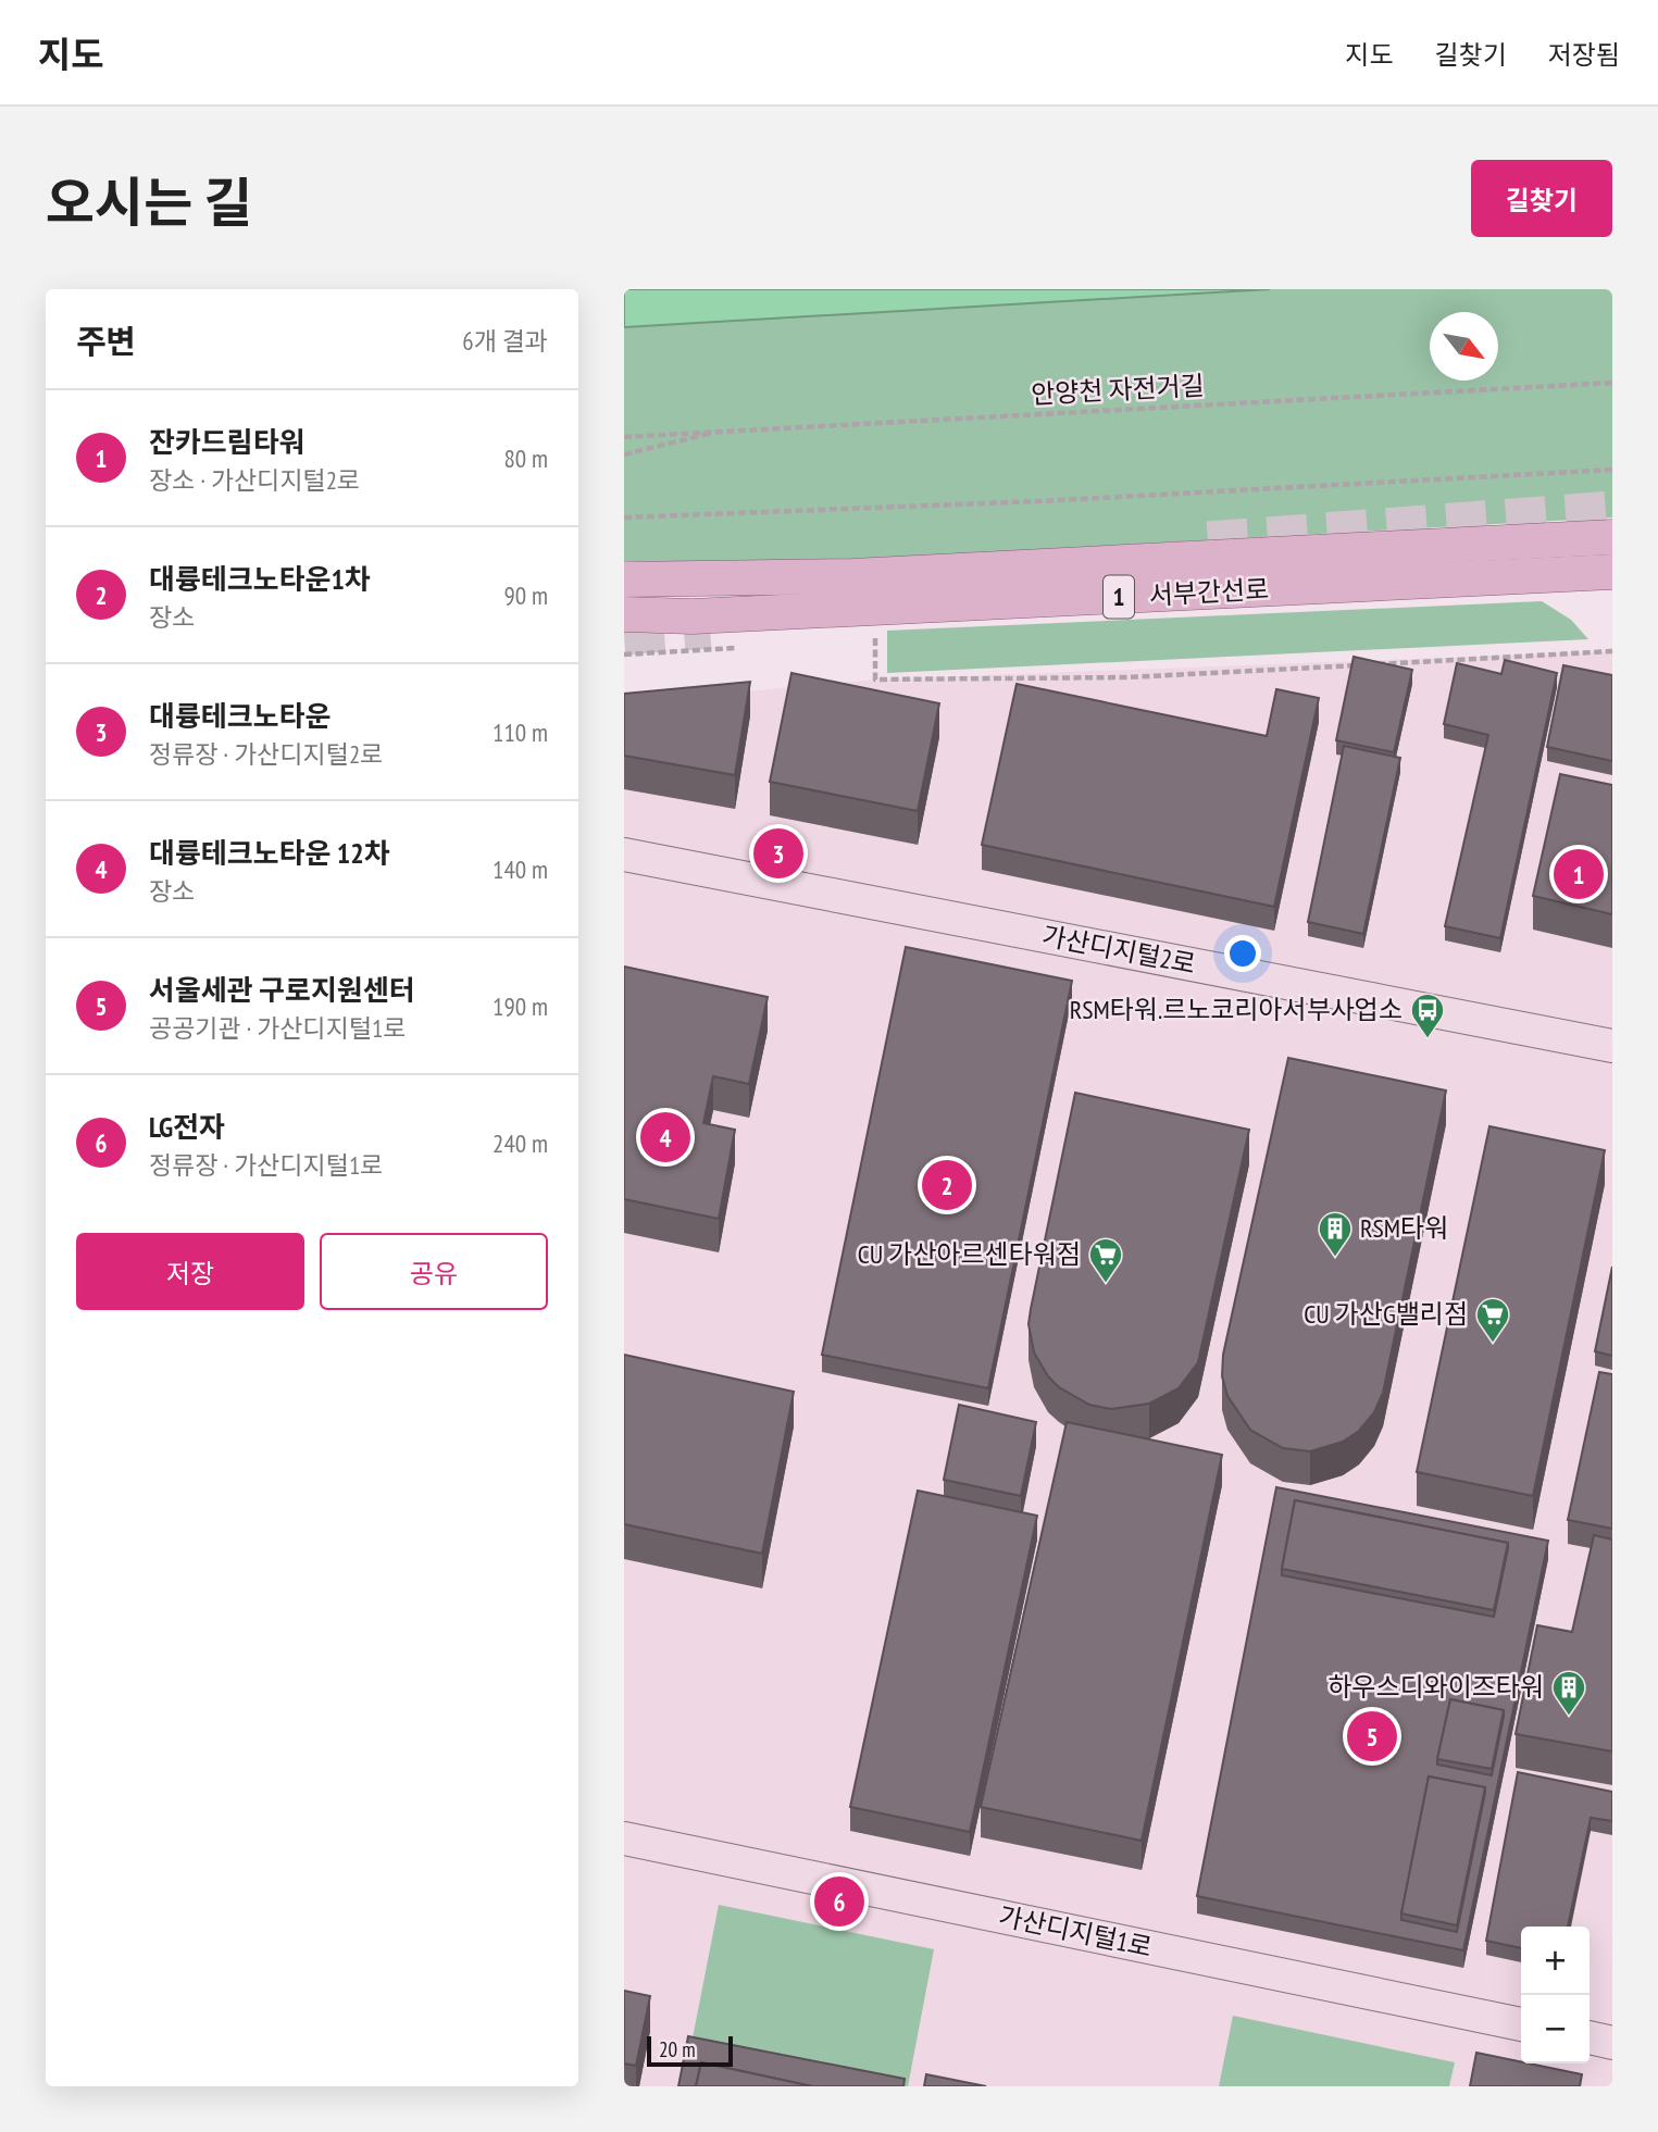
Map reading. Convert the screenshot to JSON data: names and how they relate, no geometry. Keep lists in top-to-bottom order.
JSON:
{
  "streets": {
    "main road": ["서부간선로", "1"],
    "street": ["가산디지털2로", "가산디지털1로"],
    "path": ["안양천 자전거길"]
  },
  "places": {
    "bus stop": ["RSM타워.르노코리아서부사업소"],
    "building": ["RSM타워", "하우스디와이즈타워"],
    "supermarket": ["CU 가산아르센타워점", "CU 가산G밸리점"]
  },
  "scale_bar": "20 m",
  "north": "bottom right",
  "page": {
    "header": "지도",
    "nav": ["지도", "길찾기", "저장됨"],
    "title": "오시는 길",
    "buttons": [
      "길찾기",
      ["저장", "공유"]
    ],
    "heading": ["주변", "6개 결과"],
    "list": [
      {
        "mark": "1",
        "name": "잔카드림타워",
        "note": "장소 · 가산디지털2로",
        "value": "80 m"
      },
      {
        "mark": "2",
        "name": "대륭테크노타운1차",
        "note": "장소",
        "value": "90 m"
      },
      {
        "mark": "3",
        "name": "대륭테크노타운",
        "note": "정류장 · 가산디지털2로",
        "value": "110 m"
      },
      {
        "mark": "4",
        "name": "대륭테크노타운 12차",
        "note": "장소",
        "value": "140 m"
      },
      {
        "mark": "5",
        "name": "서울세관 구로지원센터",
        "note": "공공기관 · 가산디지털1로",
        "value": "190 m"
      },
      {
        "mark": "6",
        "name": "LG전자",
        "note": "정류장 · 가산디지털1로",
        "value": "240 m"
      }
    ],
    "pins": [
      "3",
      "1",
      "4",
      "2",
      "5",
      "6"
    ],
    "map_buttons": ["+", "−"],
    "scale": "20 m"
  }
}
